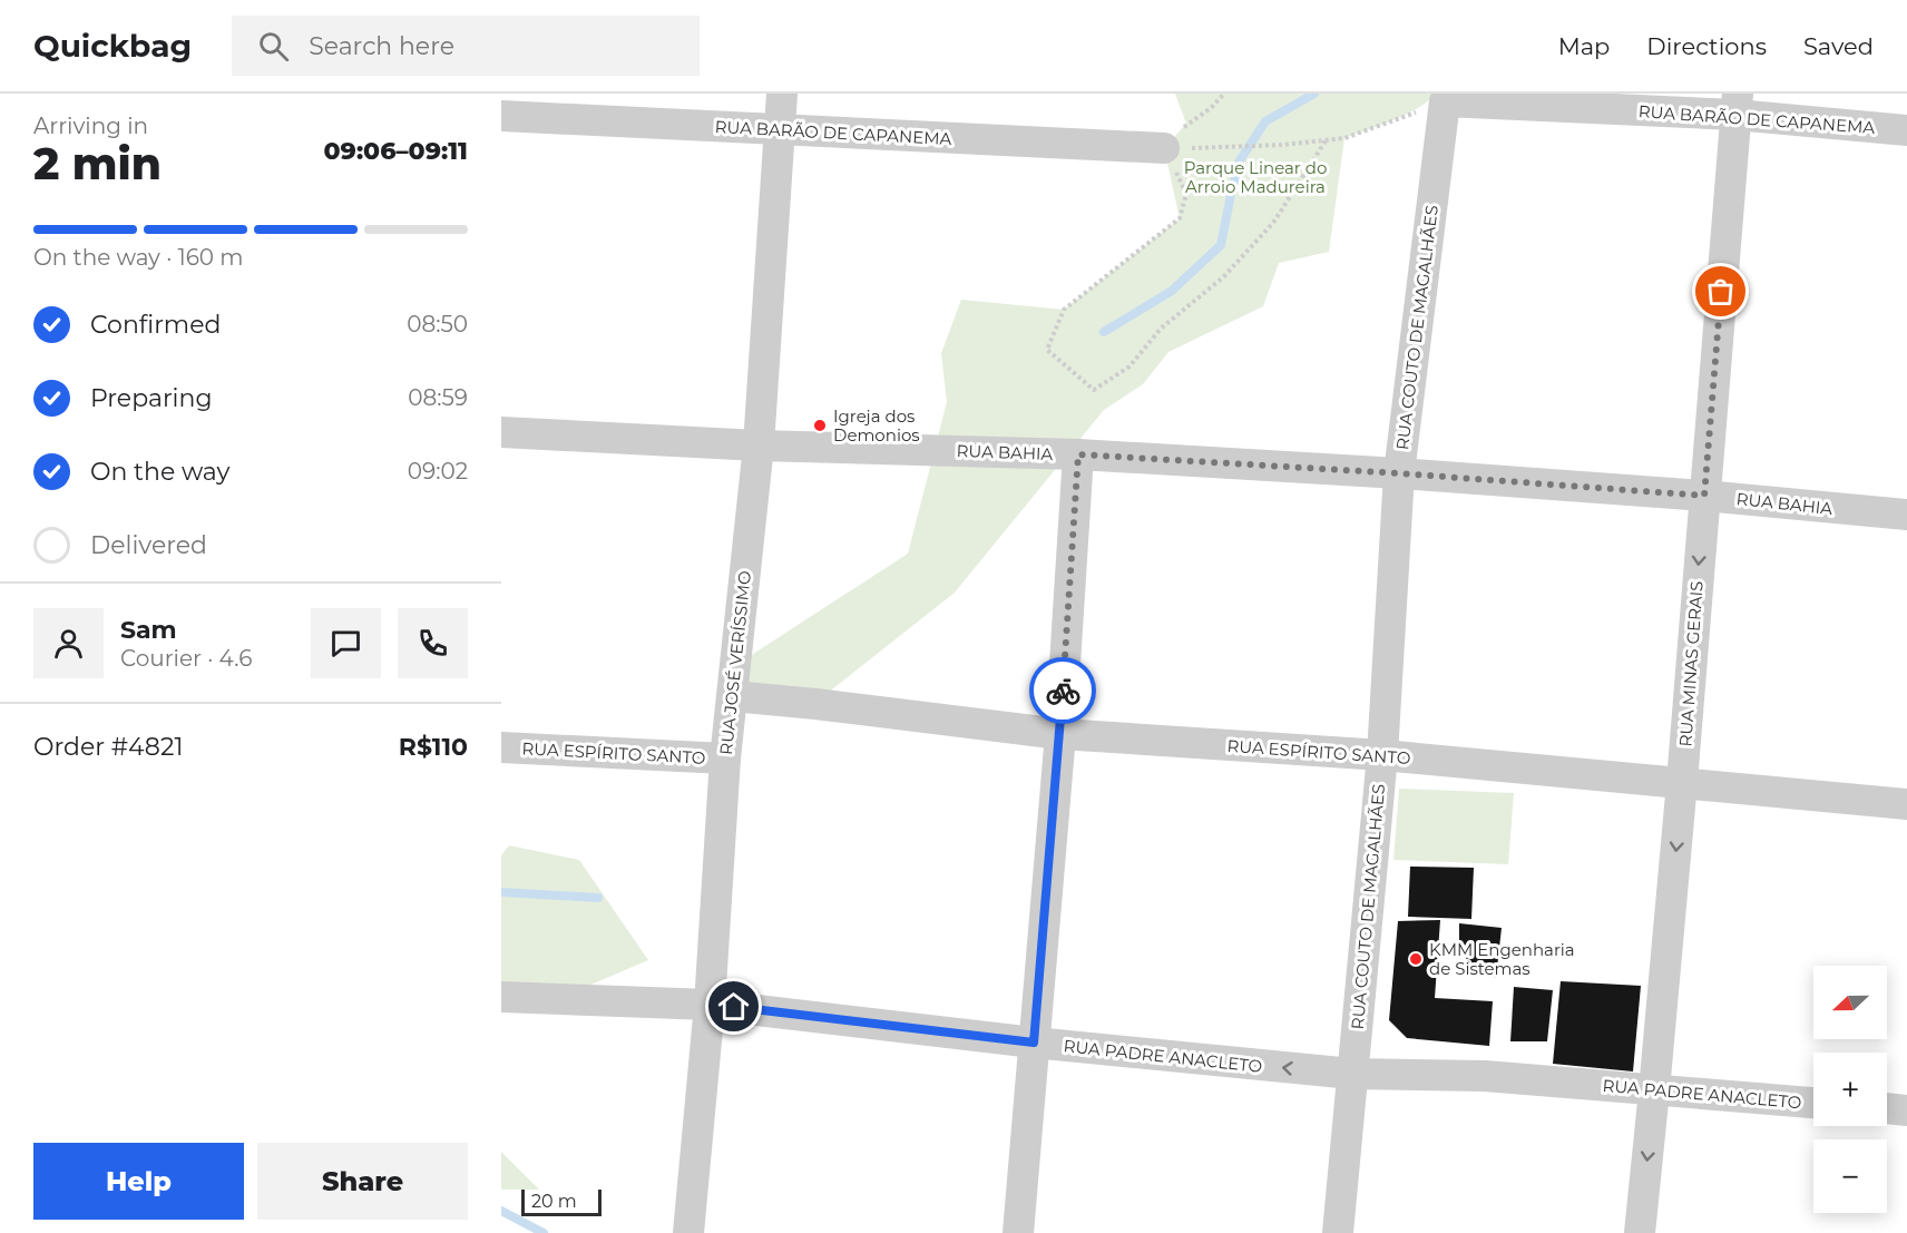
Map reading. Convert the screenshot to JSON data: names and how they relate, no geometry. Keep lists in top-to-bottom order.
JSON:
{
  "streets": {
    "street": [
      "RUA BARÃO DE CAPANEMA",
      "RUA COUTO DE MAGALHÃES",
      "RUA BAHIA",
      "RUA JOSÉ VERÍSSIMO",
      "RUA MINAS GERAIS",
      "RUA ESPÍRITO SANTO",
      "RUA PADRE ANACLETO"
    ]
  },
  "crossings": [
    ["RUA BARÃO DE CAPANEMA", "RUA COUTO DE MAGALHÃES"],
    ["RUA BARÃO DE CAPANEMA", "RUA JOSÉ VERÍSSIMO"],
    ["RUA BARÃO DE CAPANEMA", "RUA MINAS GERAIS"],
    ["RUA COUTO DE MAGALHÃES", "RUA BAHIA"],
    ["RUA COUTO DE MAGALHÃES", "RUA ESPÍRITO SANTO"],
    ["RUA COUTO DE MAGALHÃES", "RUA PADRE ANACLETO"],
    ["RUA BAHIA", "RUA JOSÉ VERÍSSIMO"],
    ["RUA BAHIA", "RUA MINAS GERAIS"],
    ["RUA JOSÉ VERÍSSIMO", "RUA ESPÍRITO SANTO"],
    ["RUA JOSÉ VERÍSSIMO", "RUA PADRE ANACLETO"],
    ["RUA MINAS GERAIS", "RUA ESPÍRITO SANTO"],
    ["RUA MINAS GERAIS", "RUA PADRE ANACLETO"]
  ],
  "one_way": ["RUA MINAS GERAIS"],
  "parks": ["Parque Linear do Arroio Madureira"],
  "places": ["Igreja dos Demonios", "KMM Engenharia de Sistemas"],
  "scale_bar": "20 m",
  "north": "left",
  "page": {
    "header": "Quickbag",
    "search": "Search here",
    "nav": ["Map", "Directions", "Saved"],
    "heading": ["2 min", "Arriving in", "09:06–09:11"],
    "panel": [
      "Sam",
      "Courier · 4.6",
      "Order #4821",
      "R$110"
    ],
    "bar": "On the way · 160 m",
    "list": [
      ["Confirmed", "08:50"],
      ["Preparing", "08:59"],
      ["On the way", "09:02"],
      "Delivered"
    ],
    "map_buttons": ["+", "−"],
    "buttons": ["Help", "Share"],
    "scale": "20 m"
  }
}
